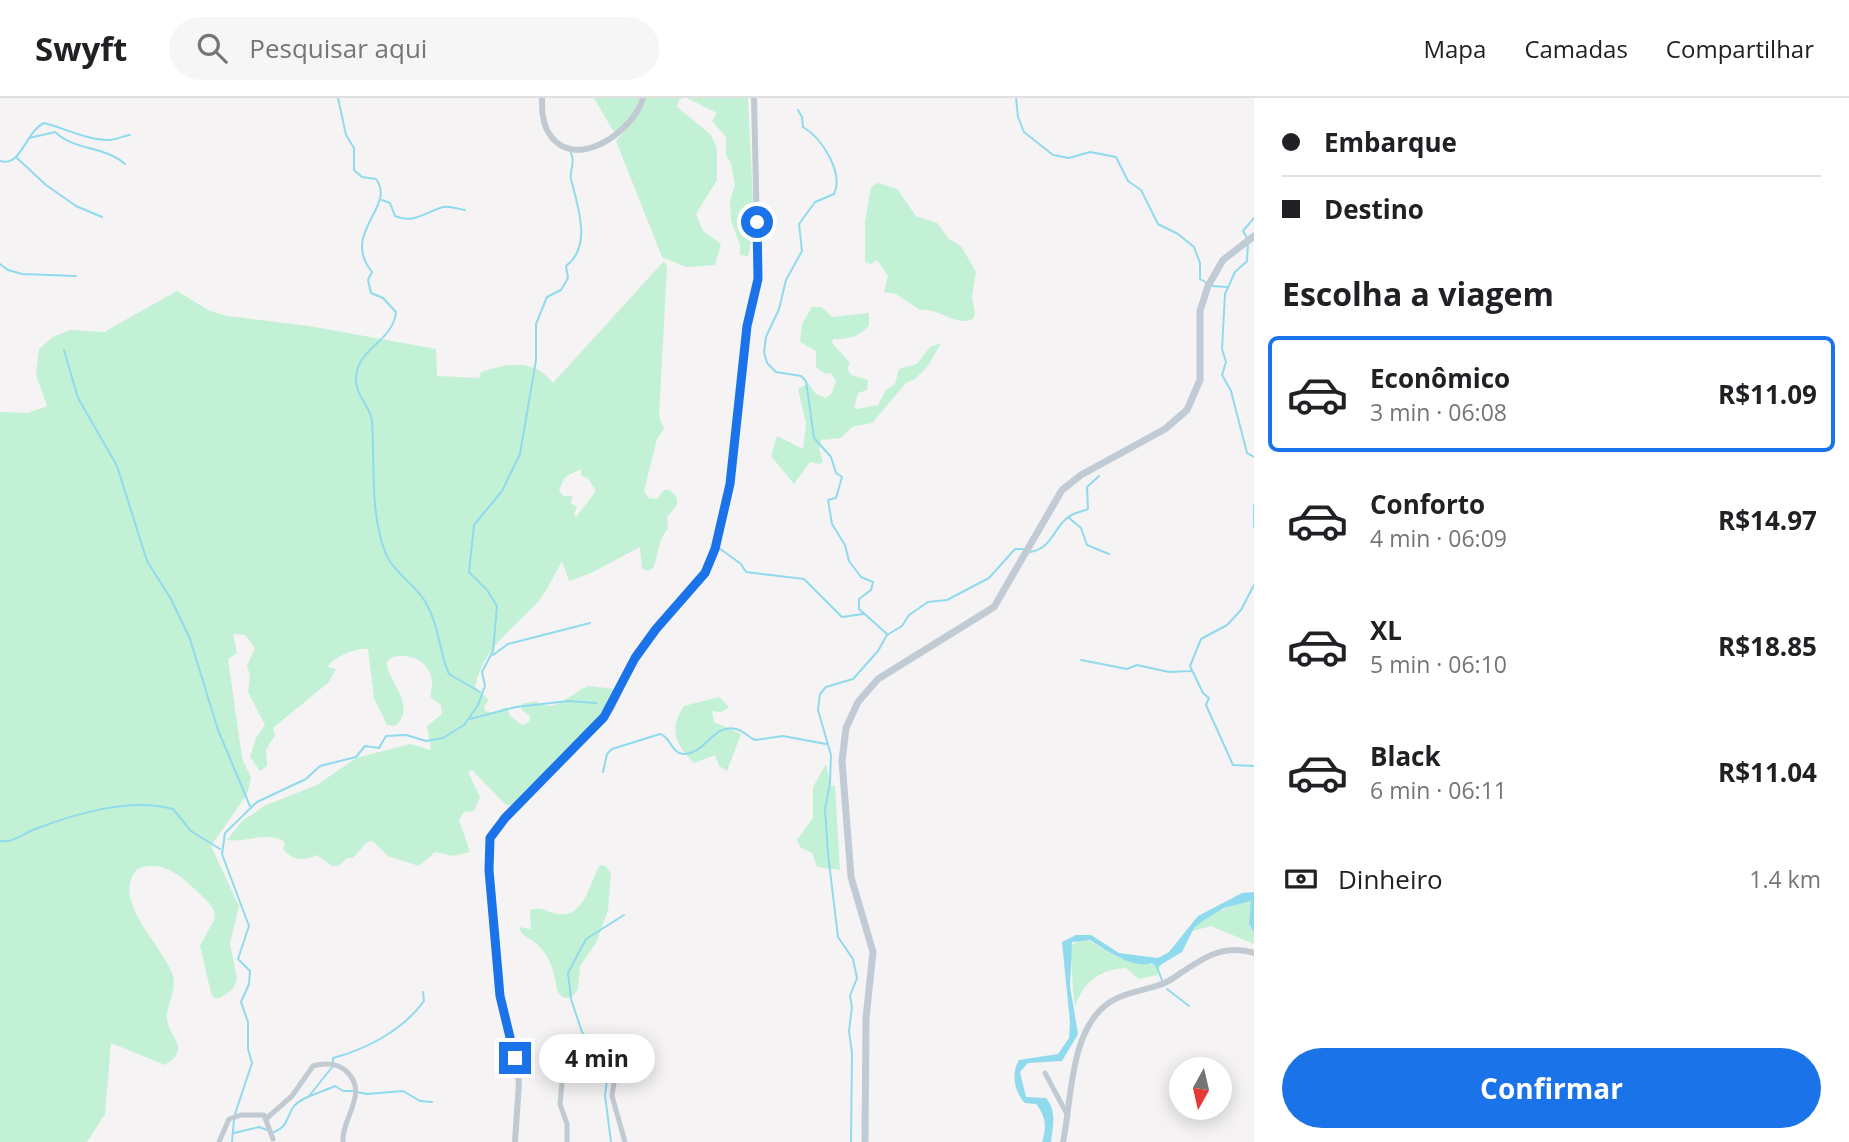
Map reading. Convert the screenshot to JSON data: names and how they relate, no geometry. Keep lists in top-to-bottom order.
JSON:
{
  "north": "bottom",
  "page": {
    "header": "Swyft",
    "search": "Pesquisar aqui",
    "nav": ["Mapa", "Camadas", "Compartilhar"],
    "banner": ["Embarque", "Destino"],
    "heading": "Escolha a viagem",
    "list": [
      {
        "name": "Econômico",
        "note": "3 min · 06:08",
        "value": "R$11.09"
      },
      {
        "name": "Conforto",
        "note": "4 min · 06:09",
        "value": "R$14.97"
      },
      {
        "name": "XL",
        "note": "5 min · 06:10",
        "value": "R$18.85"
      },
      {
        "name": "Black",
        "note": "6 min · 06:11",
        "value": "R$11.04"
      }
    ],
    "pay": ["Dinheiro", "1.4 km"],
    "bubble": "4 min",
    "buttons": "Confirmar"
  }
}
